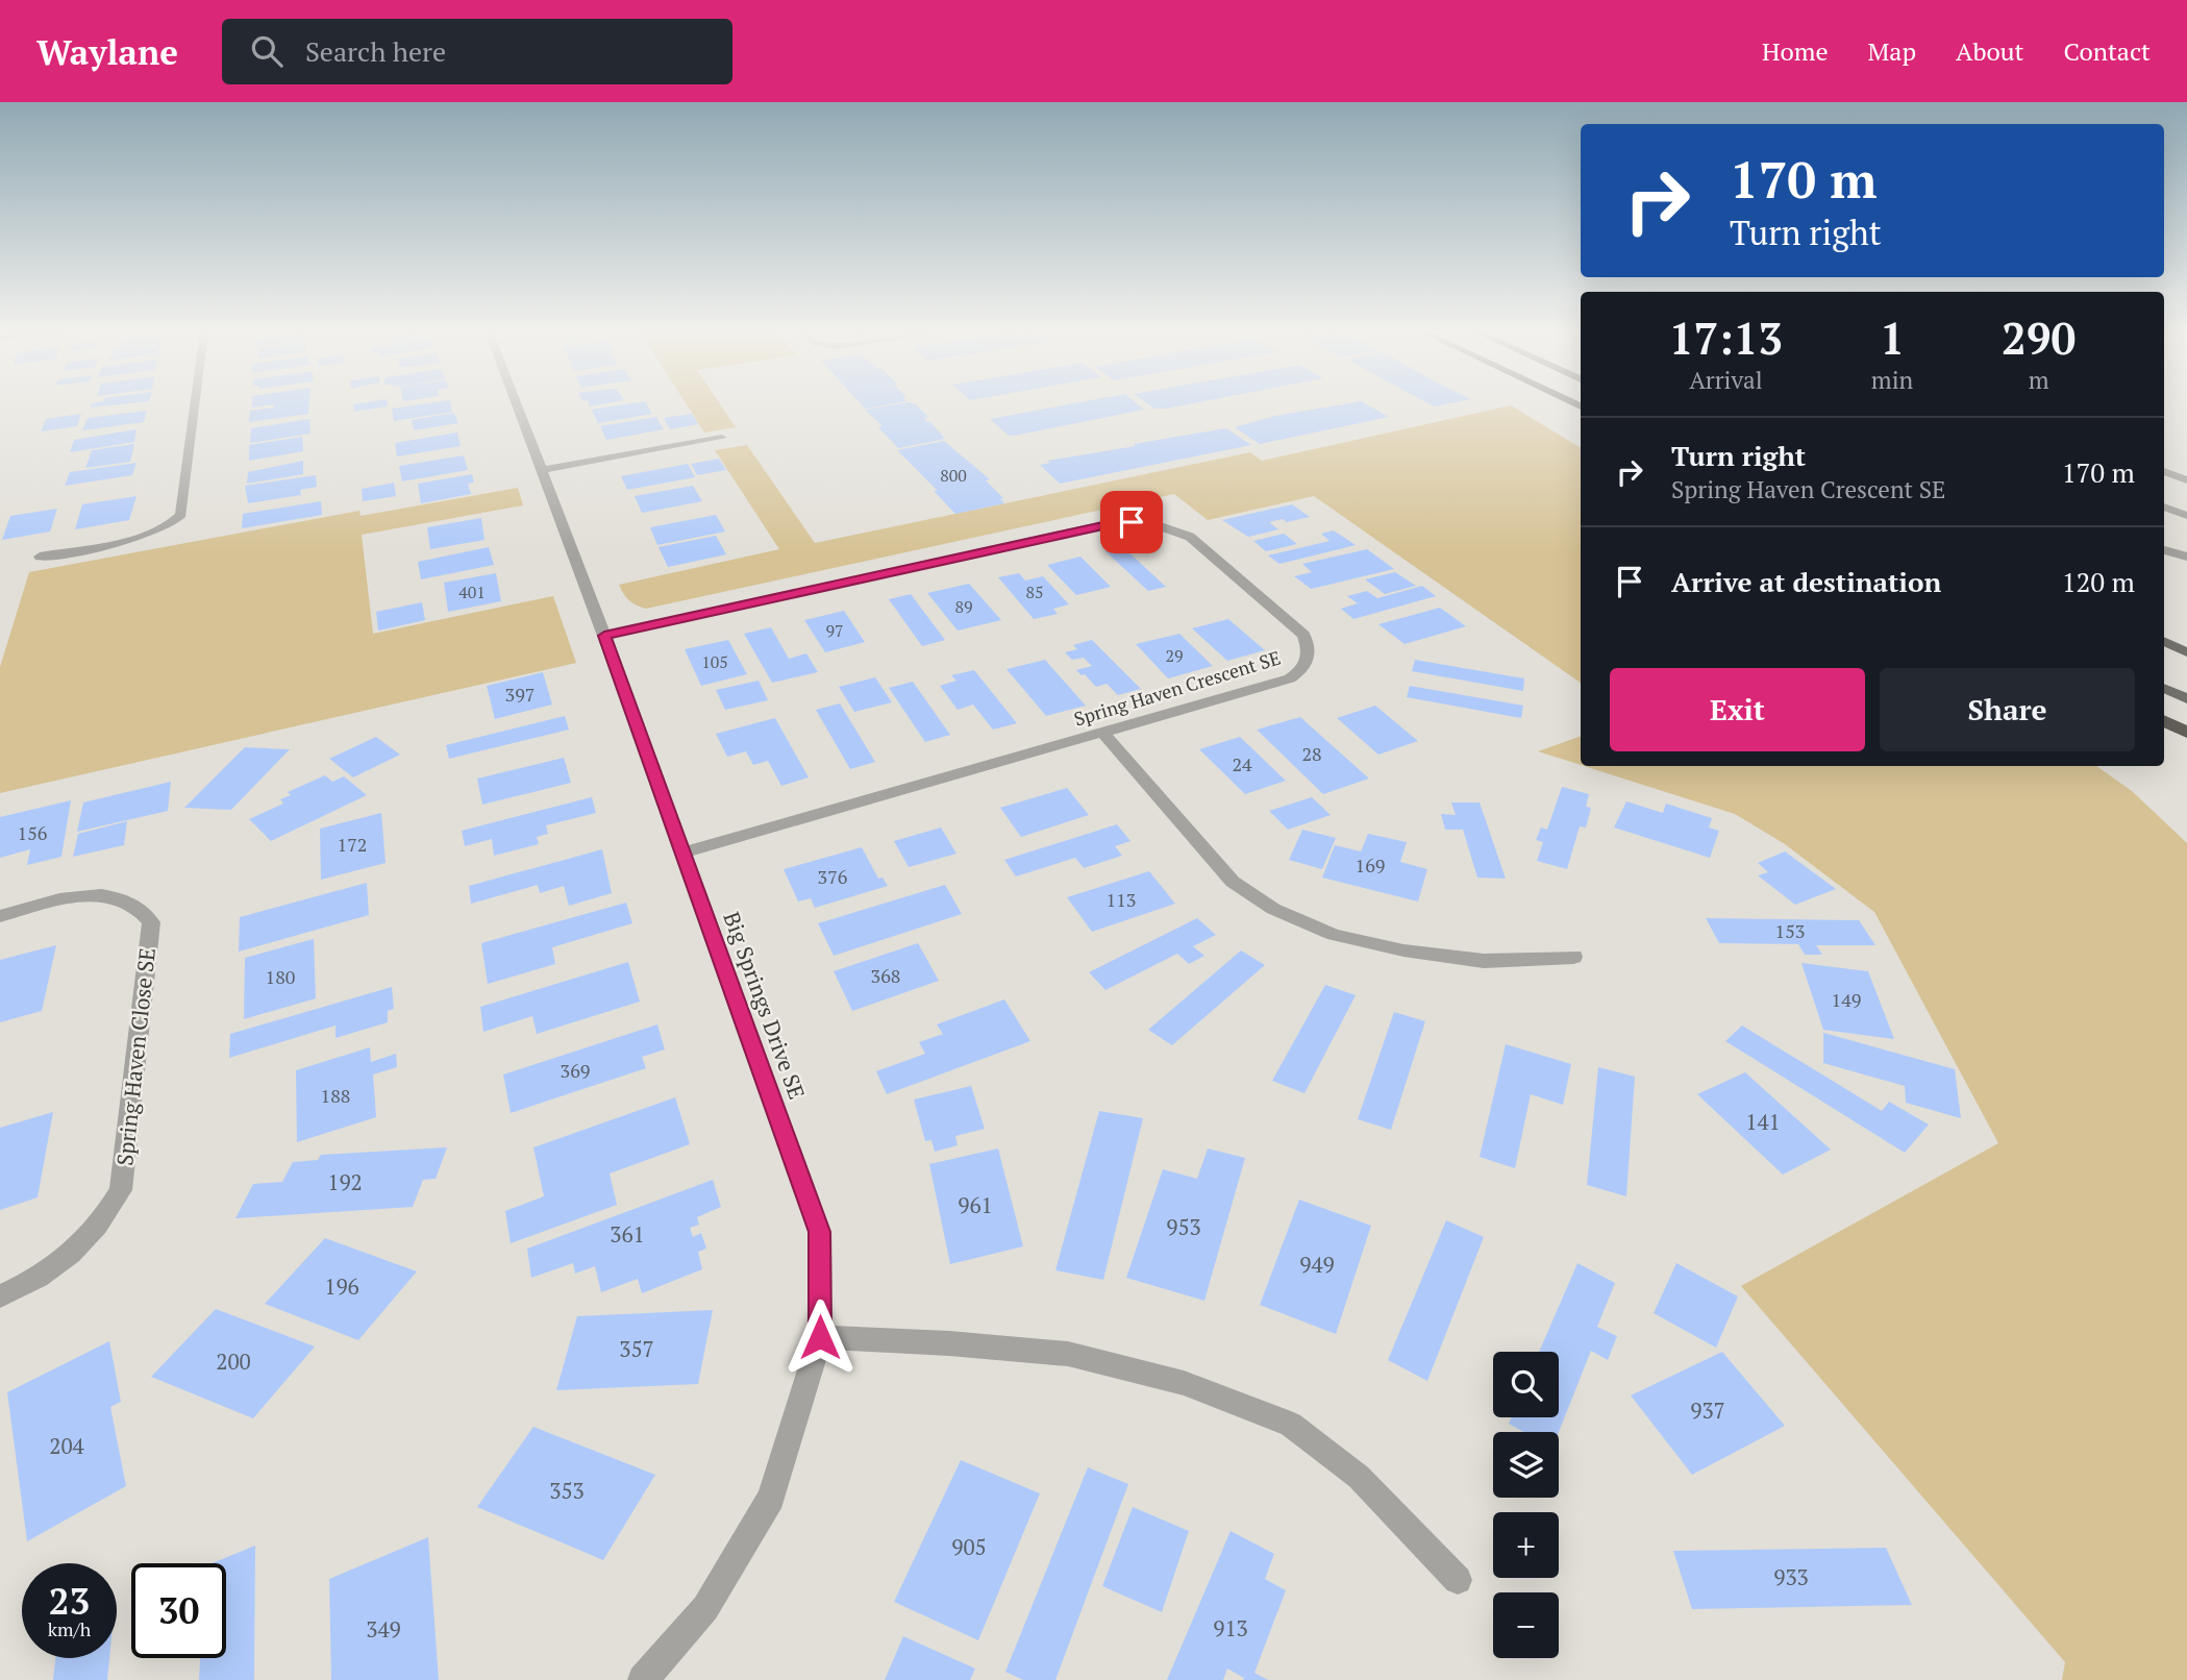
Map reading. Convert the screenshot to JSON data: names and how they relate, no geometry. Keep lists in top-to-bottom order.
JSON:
{
  "streets": {
    "street": ["Spring Haven Crescent SE", "Big Springs Drive SE", "Spring Haven Close SE"]
  },
  "crossings": [
    ["Spring Haven Crescent SE", "Big Springs Drive SE"]
  ],
  "house_numbers": [
    "800",
    "401",
    "85",
    "89",
    "97",
    "29",
    "105",
    "397",
    "28",
    "24",
    "156",
    "172",
    "169",
    "376",
    "113",
    "153",
    "368",
    "180",
    "149",
    "369",
    "188",
    "141",
    "192",
    "961",
    "953",
    "361",
    "949",
    "196",
    "357",
    "200",
    "937",
    "204",
    "353",
    "905",
    "933",
    "913",
    "349"
  ],
  "page": {
    "header": "Waylane",
    "search": "Search here",
    "nav": [
      "Home",
      "Map",
      "About",
      "Contact"
    ],
    "turn": ["170 m", "Turn right"],
    "eta": [
      "17:13",
      "Arrival",
      "1",
      "min",
      "290",
      "m"
    ],
    "list": [
      {
        "name": "Turn right",
        "note": "Spring Haven Crescent SE",
        "value": "170 m"
      },
      {
        "name": "Arrive at destination",
        "value": "120 m"
      }
    ],
    "buttons": ["Exit", "Share"],
    "map_buttons": ["+", "−"],
    "speed": "23 km/h",
    "limit": "30"
  }
}
